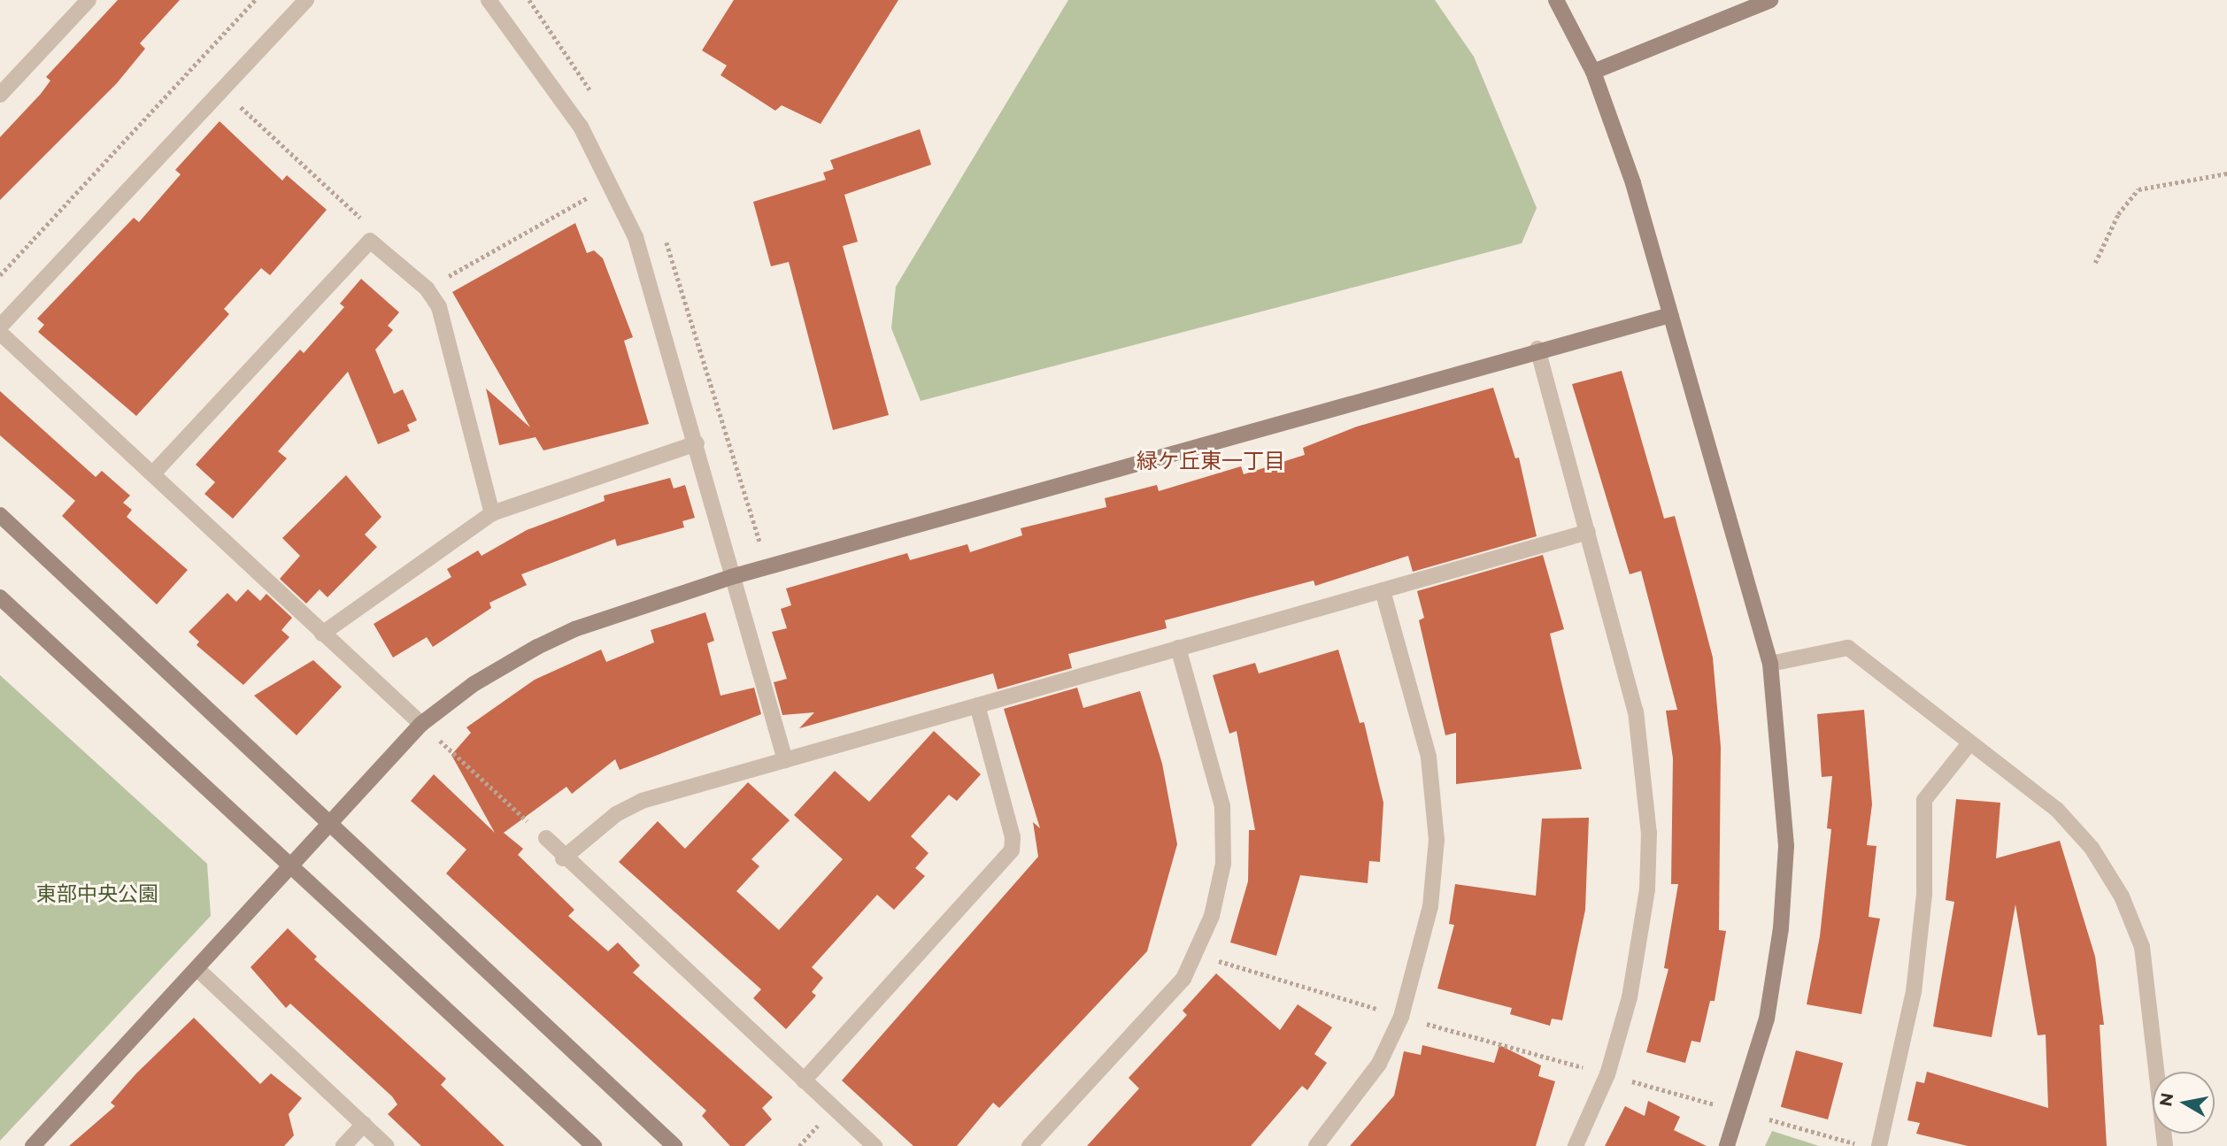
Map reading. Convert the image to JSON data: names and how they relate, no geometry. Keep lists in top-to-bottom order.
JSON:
{
  "districts": ["緑ケ丘東一丁目"],
  "parks": ["東部中央公園"],
  "north": "left"
}
